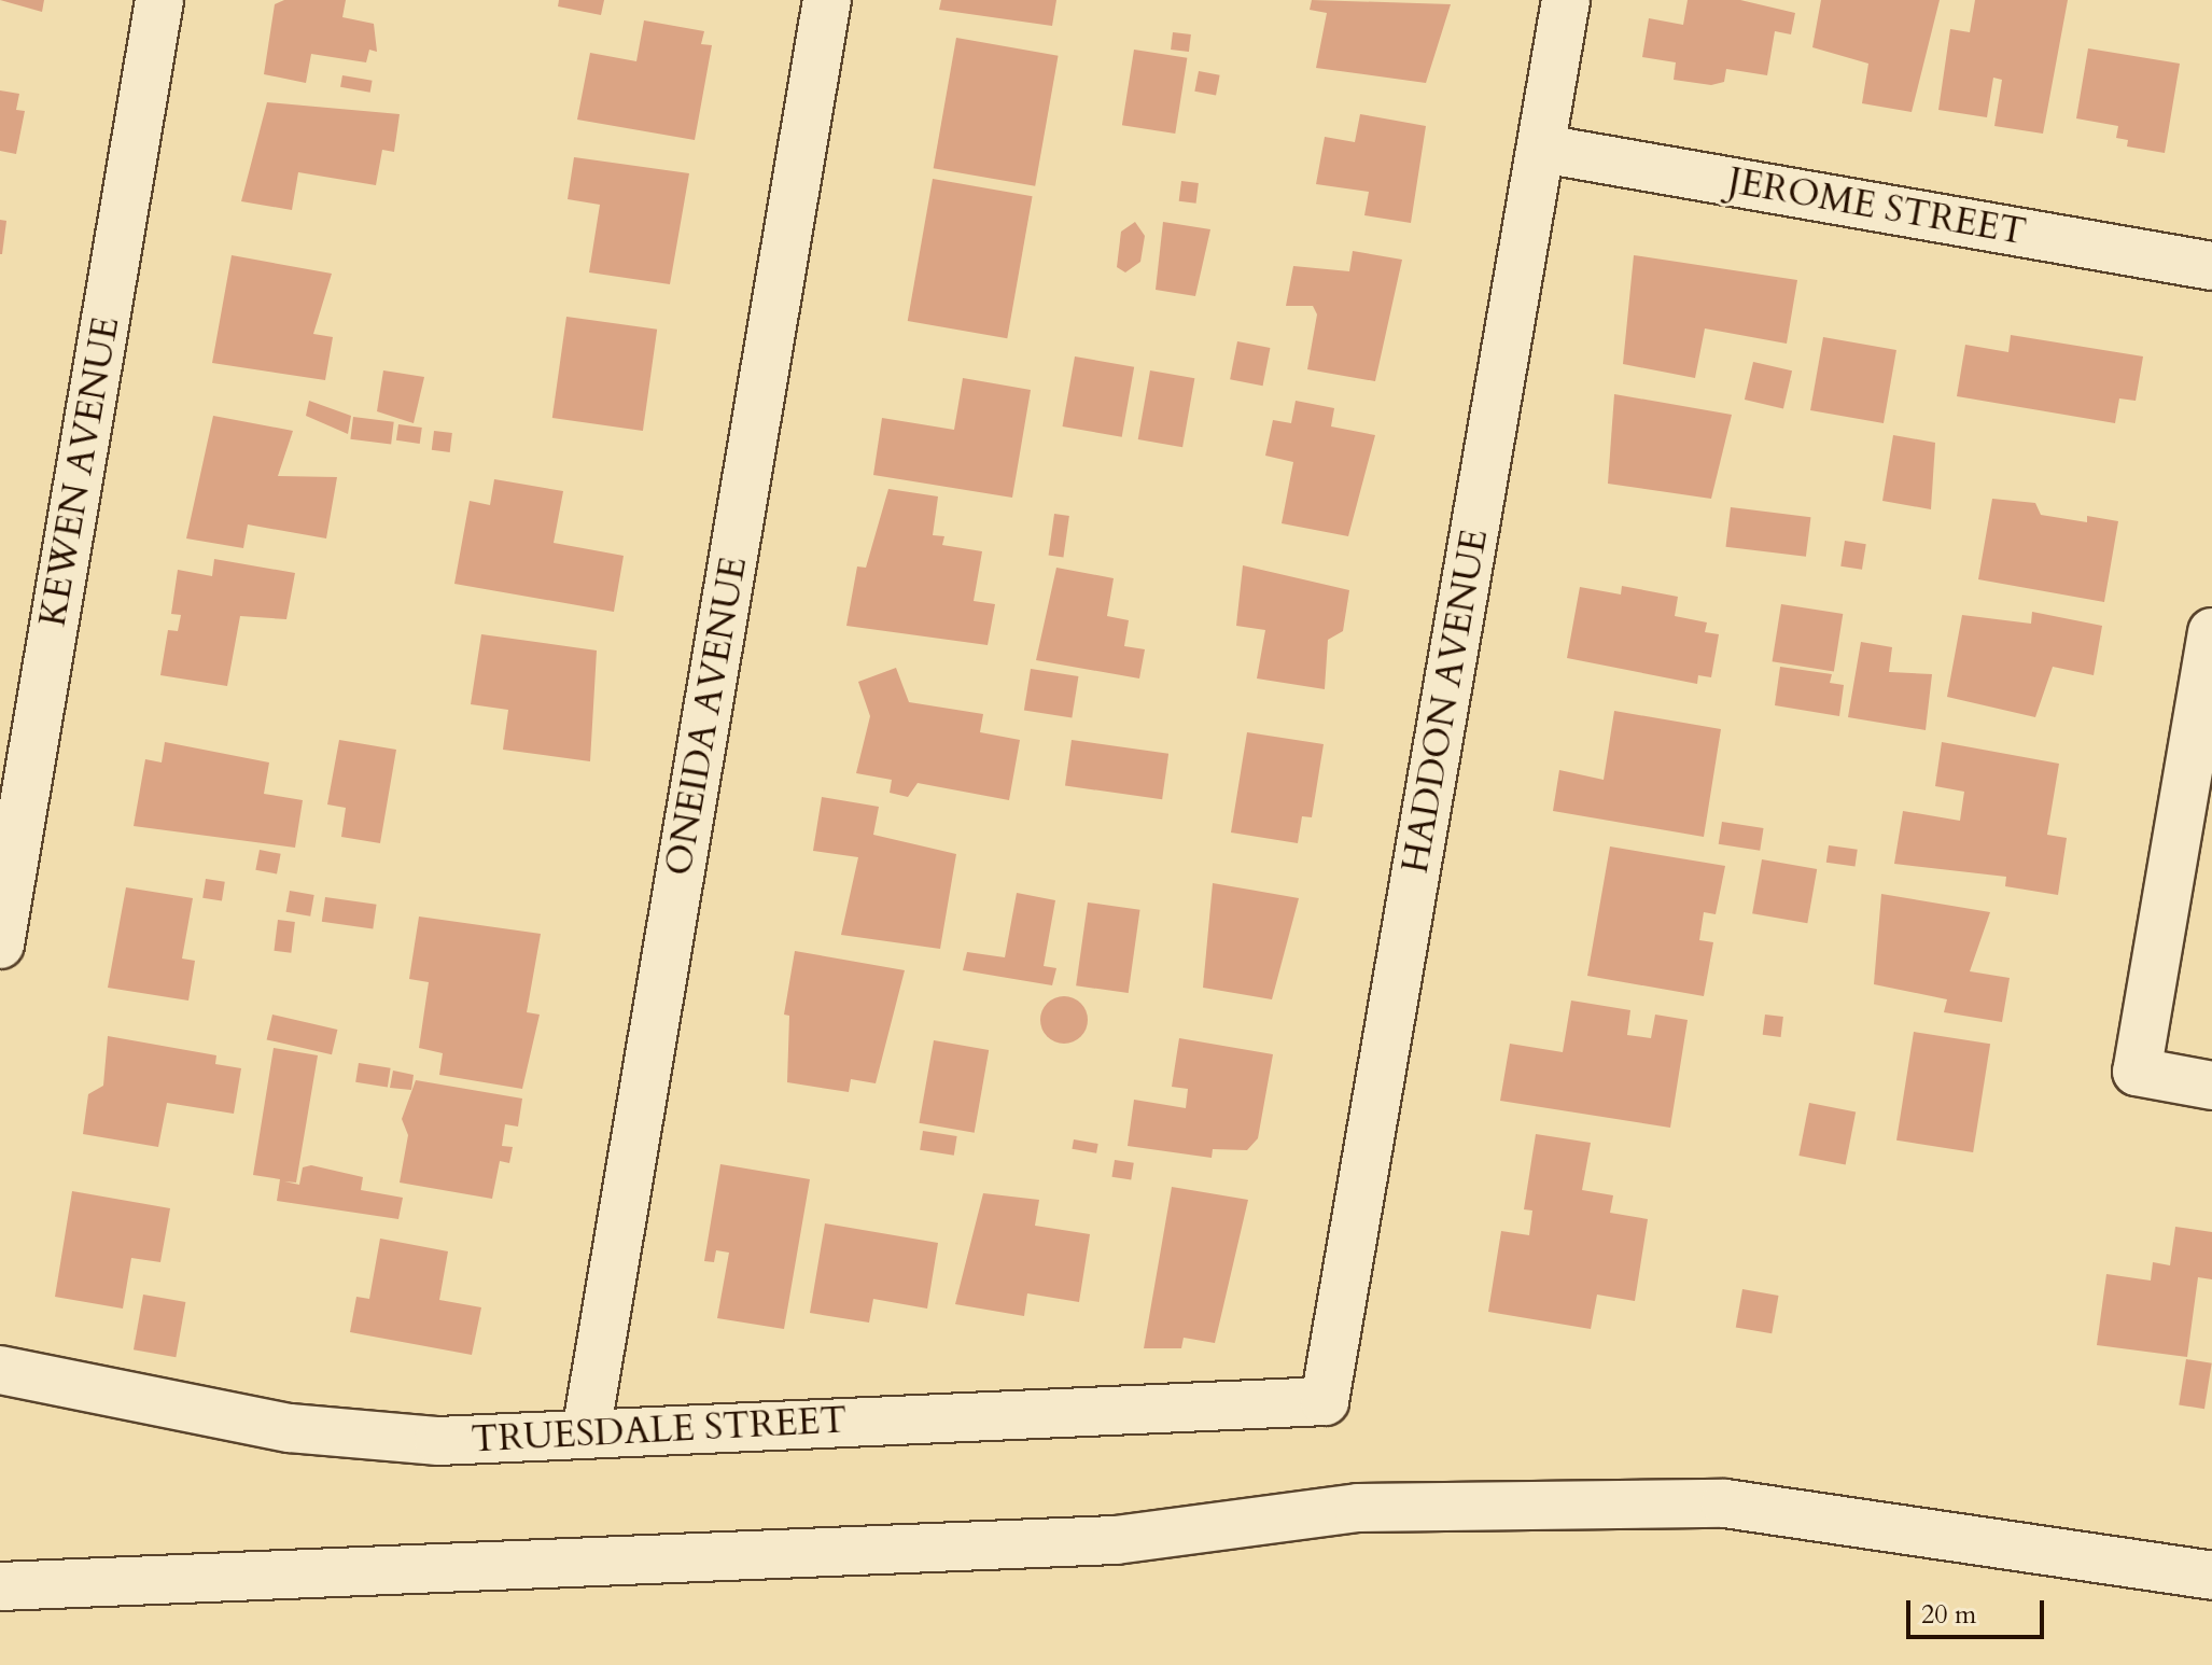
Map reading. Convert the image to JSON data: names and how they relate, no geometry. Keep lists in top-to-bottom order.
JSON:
{
  "streets": {
    "street": [
      "JEROME STREET",
      "KEWEN AVENUE",
      "HADDON AVENUE",
      "ONEIDA AVENUE",
      "TRUESDALE STREET"
    ]
  },
  "crossings": [
    ["JEROME STREET", "HADDON AVENUE"],
    ["HADDON AVENUE", "TRUESDALE STREET"],
    ["ONEIDA AVENUE", "TRUESDALE STREET"]
  ],
  "scale_bar": "20 m"
}
